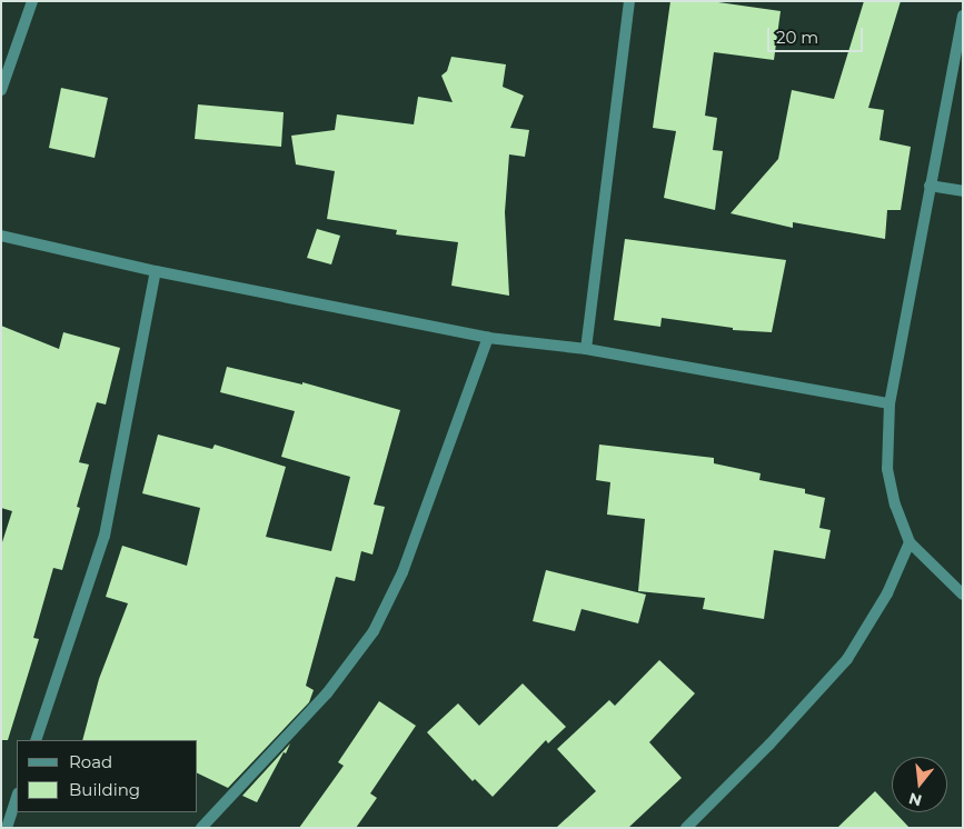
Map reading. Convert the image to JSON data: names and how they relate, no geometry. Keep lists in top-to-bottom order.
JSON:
{
  "legend": ["Road", "Building"],
  "scale_bar": "20 m",
  "north": "bottom"
}
